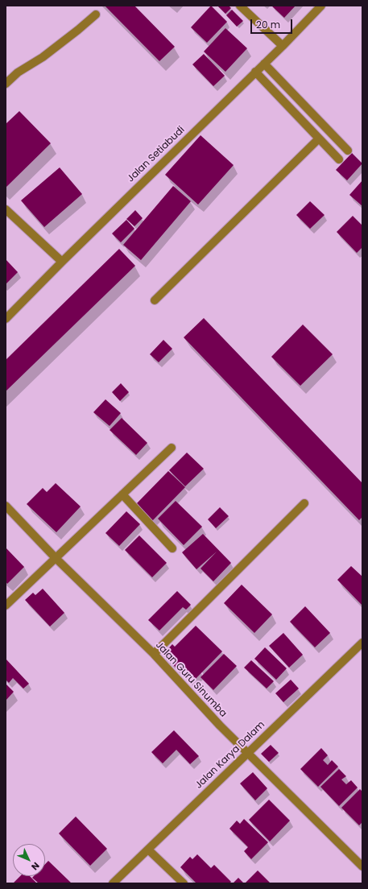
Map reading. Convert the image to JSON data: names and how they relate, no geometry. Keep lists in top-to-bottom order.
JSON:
{
  "streets": {
    "street": ["Jalan Setiabudi", "Jalan Guru Sinumba", "Jalan Karya Dalam"]
  },
  "crossings": [
    ["Jalan Guru Sinumba", "Jalan Karya Dalam"]
  ],
  "scale_bar": "20 m",
  "north": "bottom right"
}
